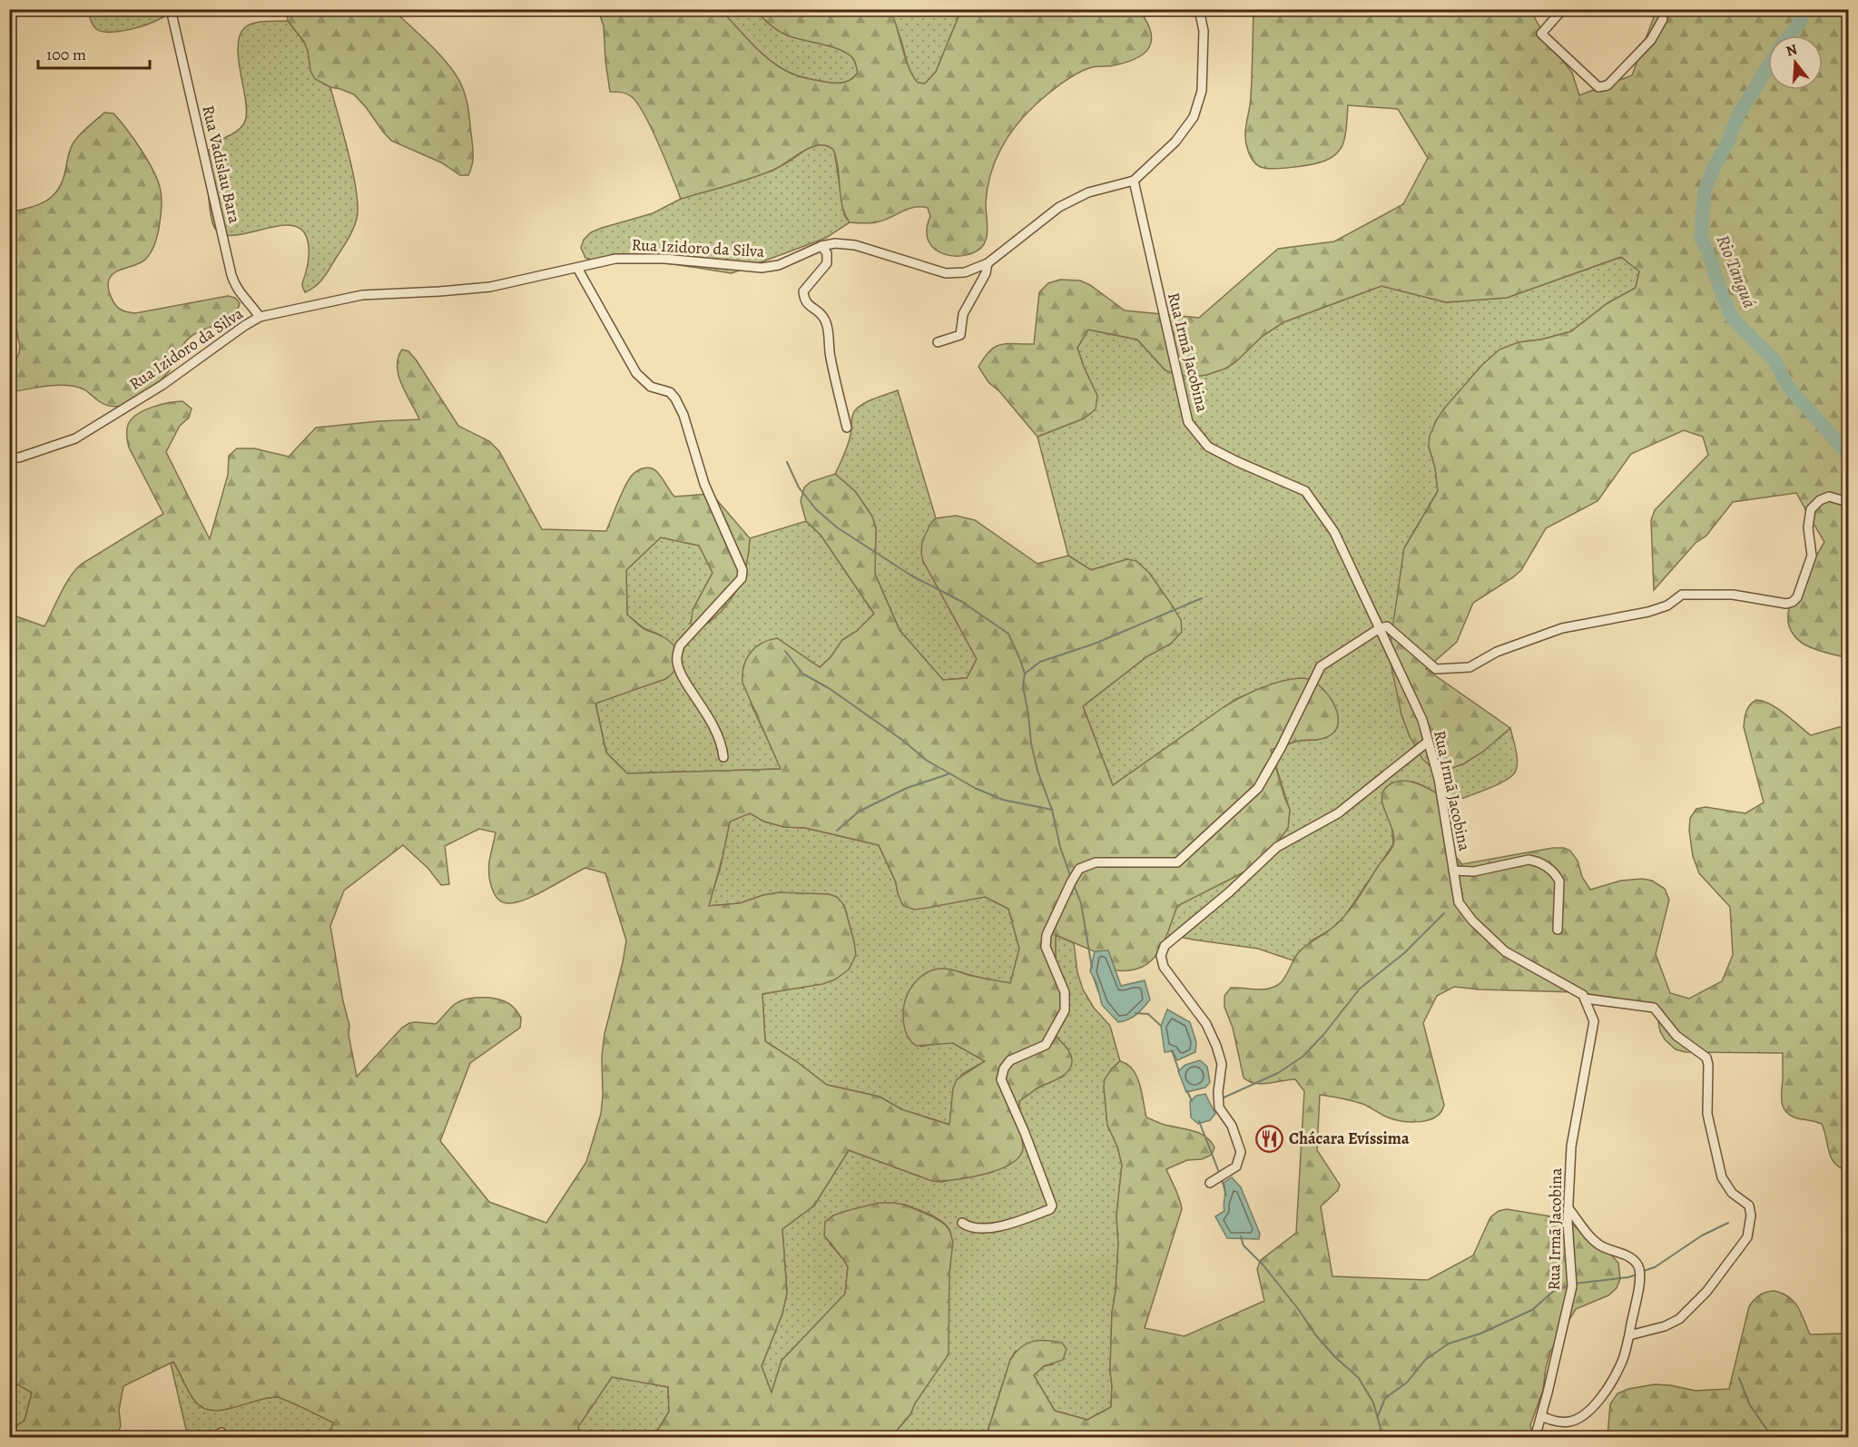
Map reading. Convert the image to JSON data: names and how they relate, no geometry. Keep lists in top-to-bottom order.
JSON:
{
  "streets": {
    "street": ["Rua Vadislau Bara", "Rua Izidoro da Silva", "Rua Irmã Jacobina"]
  },
  "crossings": [
    ["Rua Vadislau Bara", "Rua Izidoro da Silva"],
    ["Rua Izidoro da Silva", "Rua Irmã Jacobina"]
  ],
  "water": ["Rio Tanguá"],
  "places": {
    "restaurant": ["Chácara Evíssima"]
  },
  "scale_bar": "100 m",
  "north": "top"
}
